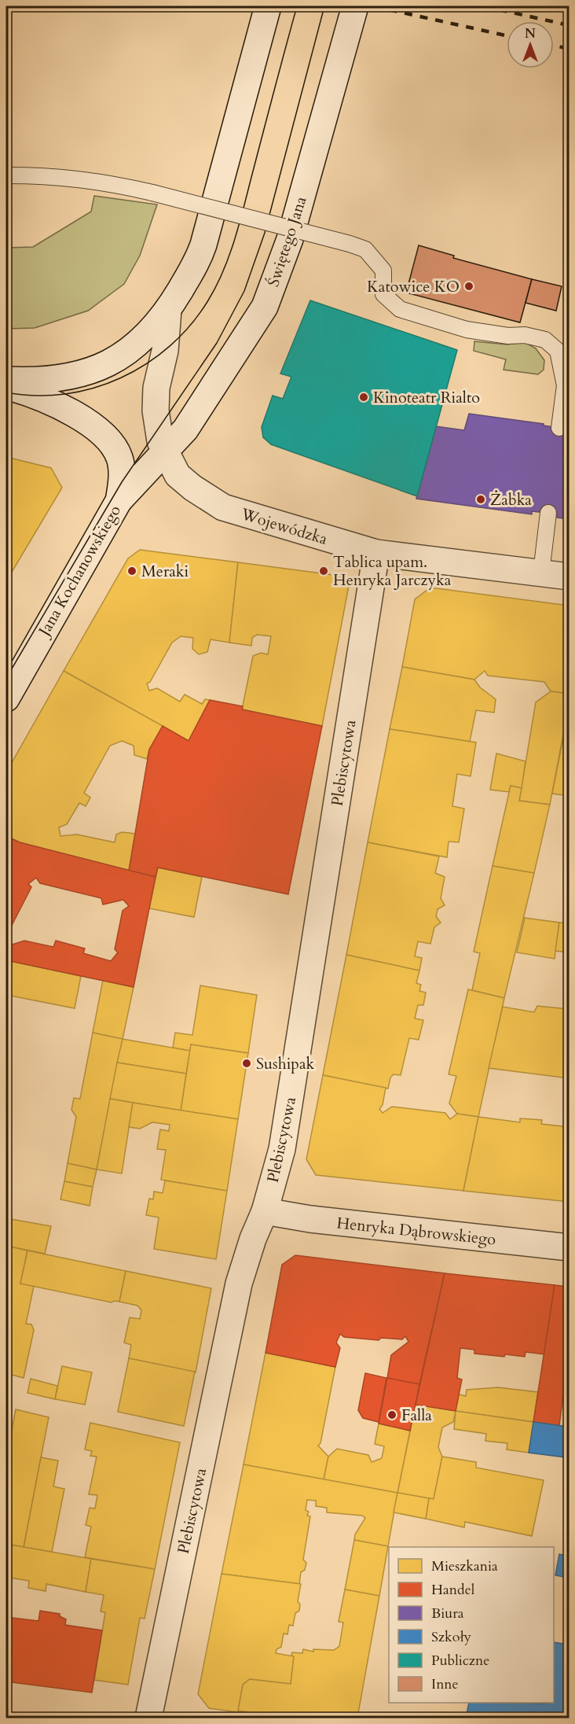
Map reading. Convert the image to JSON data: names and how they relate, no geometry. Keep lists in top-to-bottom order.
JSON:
{
  "streets": {
    "street": [
      "Świętego Jana",
      "Wojewódzka",
      "Jana Kochanowskiego",
      "Plebiscytowa",
      "Henryka Dąbrowskiego"
    ]
  },
  "crossings": [
    ["Świętego Jana", "Wojewódzka"],
    ["Świętego Jana", "Jana Kochanowskiego"],
    ["Wojewódzka", "Jana Kochanowskiego"],
    ["Wojewódzka", "Plebiscytowa"],
    ["Plebiscytowa", "Henryka Dąbrowskiego"]
  ],
  "places": [
    "Katowice KO",
    "Kinoteatr Rialto",
    "Żabka",
    "Meraki",
    "Tablica upam. Henryka Jarczyka",
    "Sushipak",
    "Falla"
  ],
  "legend": [
    "Mieszkania",
    "Handel",
    "Biura",
    "Szkoły",
    "Publiczne",
    "Inne"
  ],
  "north": "top"
}
